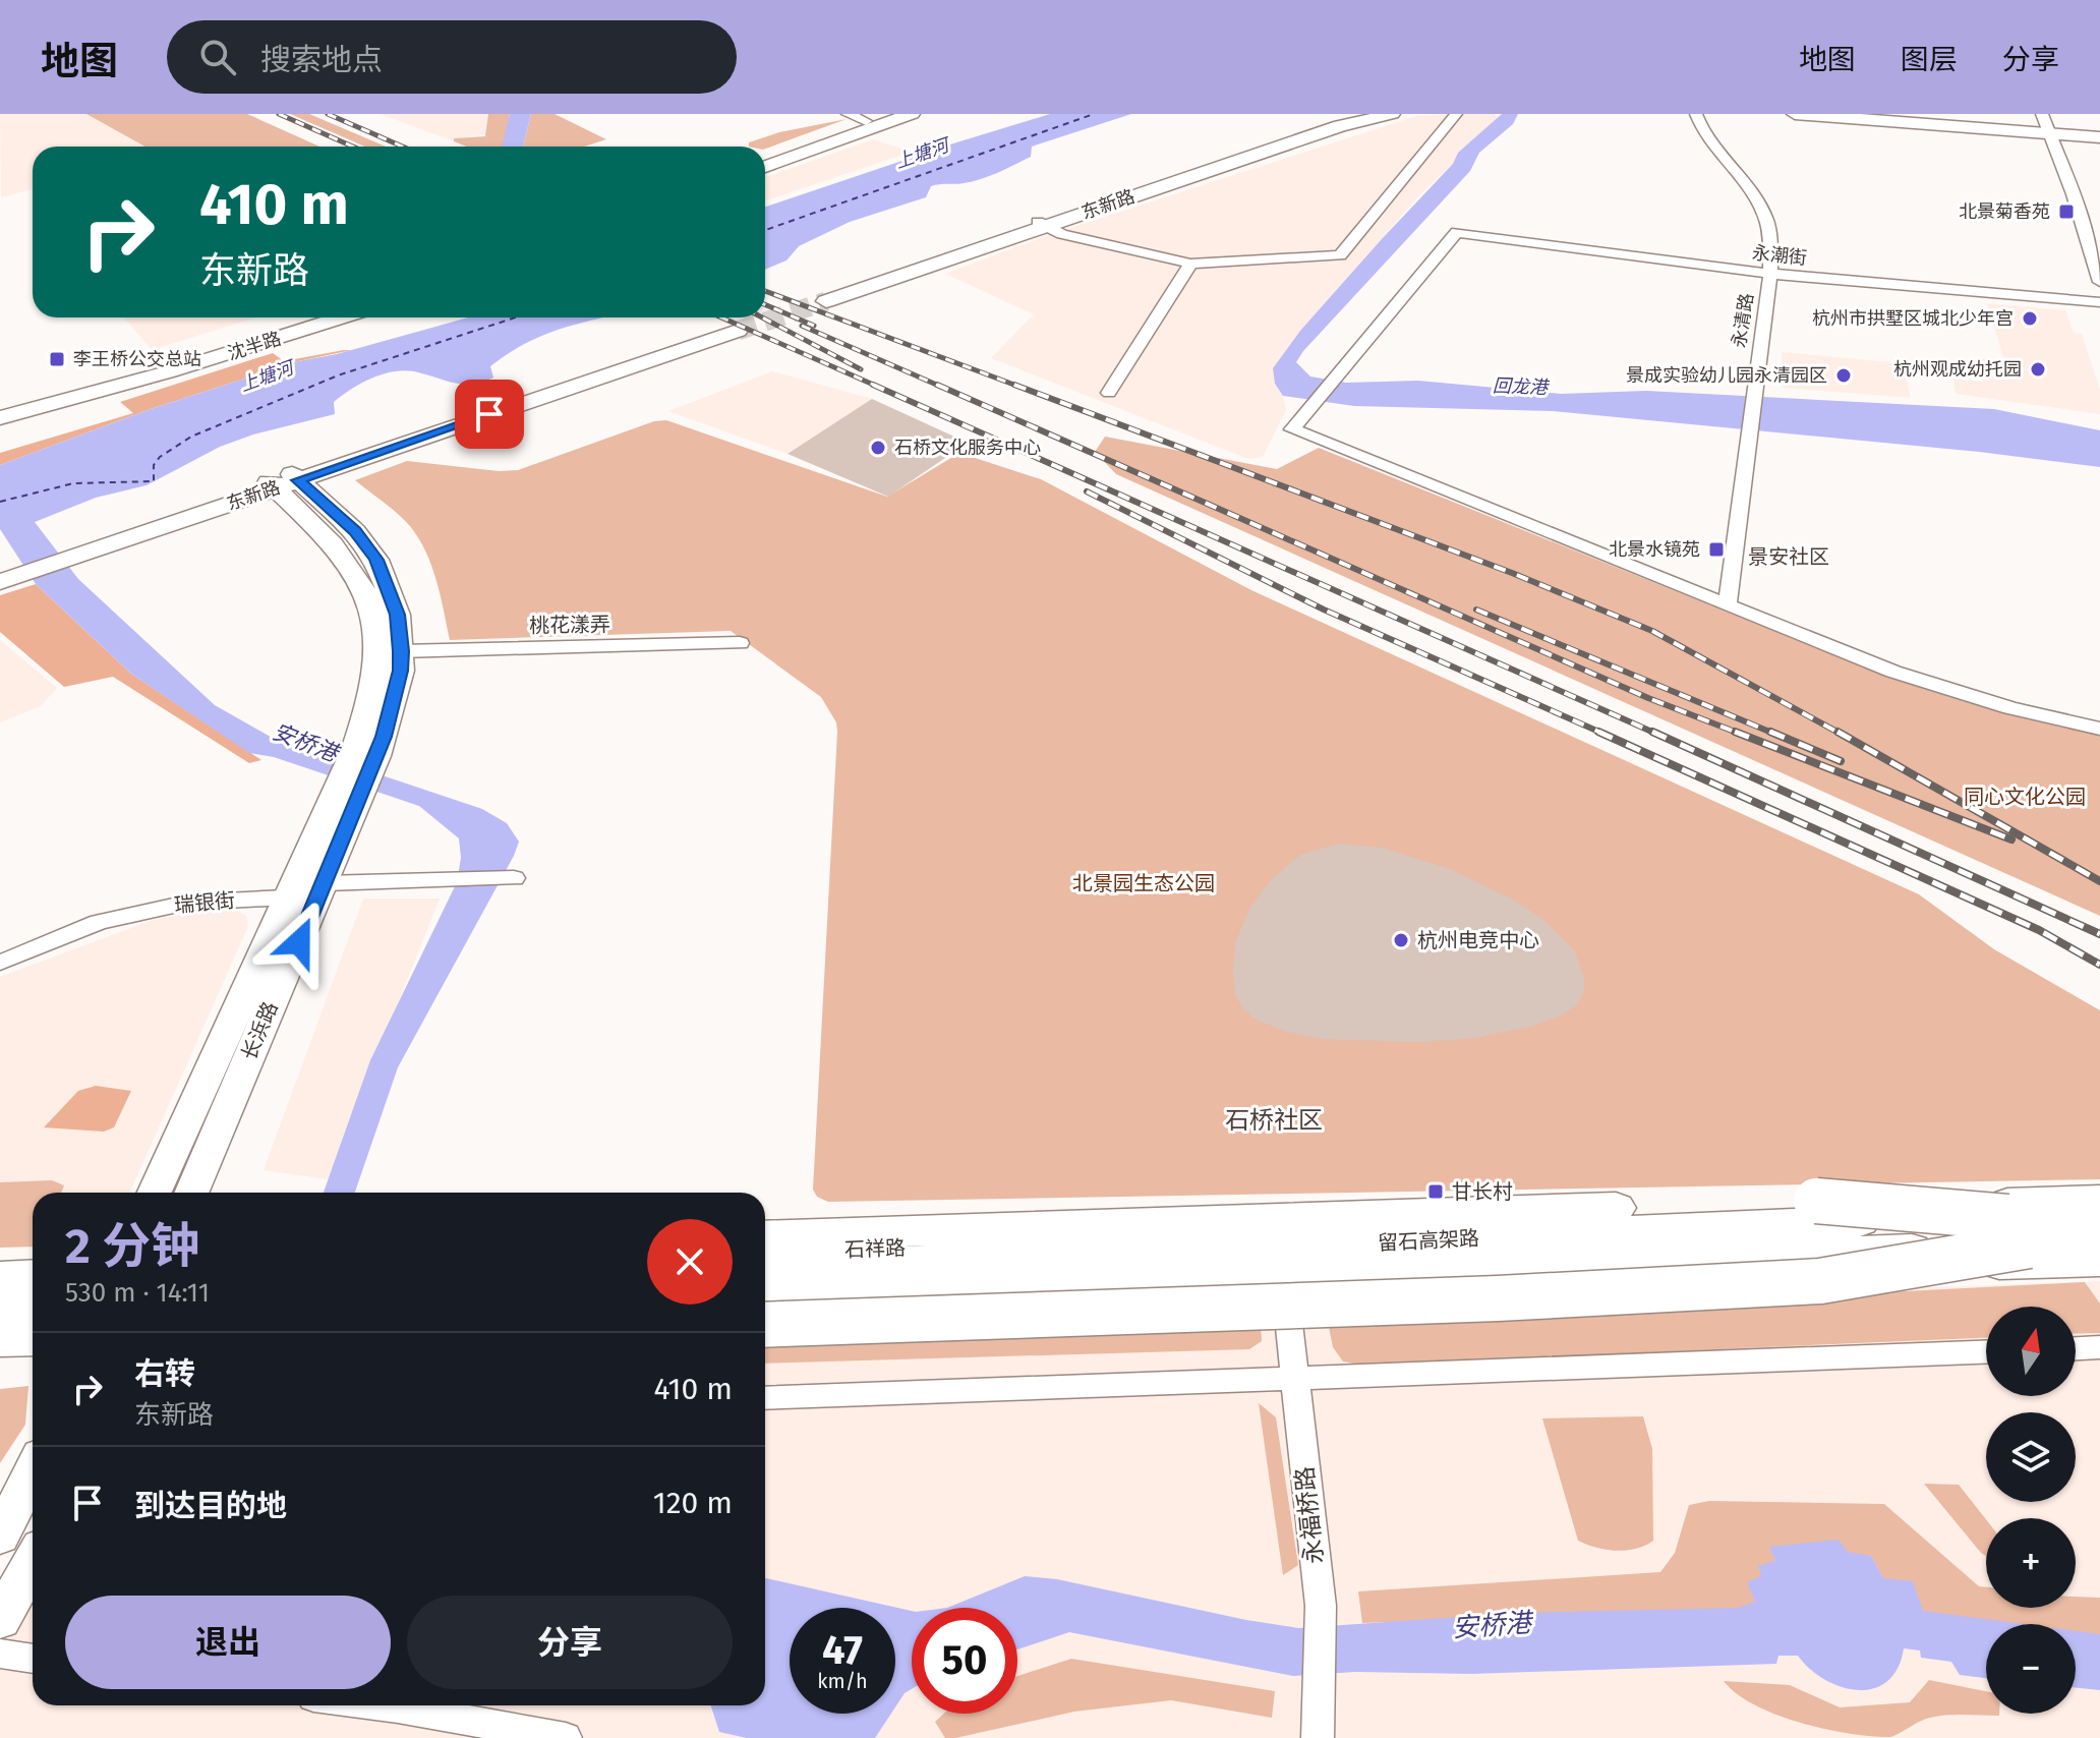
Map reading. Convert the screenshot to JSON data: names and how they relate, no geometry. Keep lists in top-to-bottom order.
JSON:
{
  "streets": {
    "highway": ["留石高架路"],
    "main road": [
      "东新路",
      "沈半路",
      "长浜路",
      "石祥路"
    ],
    "street": [
      "永潮街",
      "永清路",
      "桃花漾弄",
      "瑞银街",
      "永福桥路"
    ]
  },
  "crossings": [
    ["东新路", "长浜路"],
    ["永潮街", "永清路"],
    ["桃花漾弄", "长浜路"],
    ["瑞银街", "长浜路"]
  ],
  "districts": ["景安社区", "石桥社区"],
  "water": ["上塘河", "回龙港", "安桥港"],
  "parks": ["同心文化公园", "北景园生态公园"],
  "places": {
    "transit": [
      "北景菊香苑",
      "李王桥公交总站",
      "北景水镜苑",
      "甘长村"
    ],
    "other": [
      "杭州市拱墅区城北少年宫",
      "杭州观成幼托园",
      "景成实验幼儿园永清园区",
      "石桥文化服务中心",
      "杭州电竞中心"
    ]
  },
  "north": "top",
  "page": {
    "header": "地图",
    "search": "搜索地点",
    "nav": ["地图", "图层", "分享"],
    "turn": ["410 m", "东新路"],
    "heading": ["2 分钟", "530 m · 14:11"],
    "map_buttons": ["+", "−"],
    "list": [
      {
        "name": "右转",
        "note": "东新路",
        "value": "410 m"
      },
      {
        "name": "到达目的地",
        "value": "120 m"
      }
    ],
    "buttons": ["退出", "分享"],
    "speed": "47 km/h",
    "limit": "50"
  }
}
